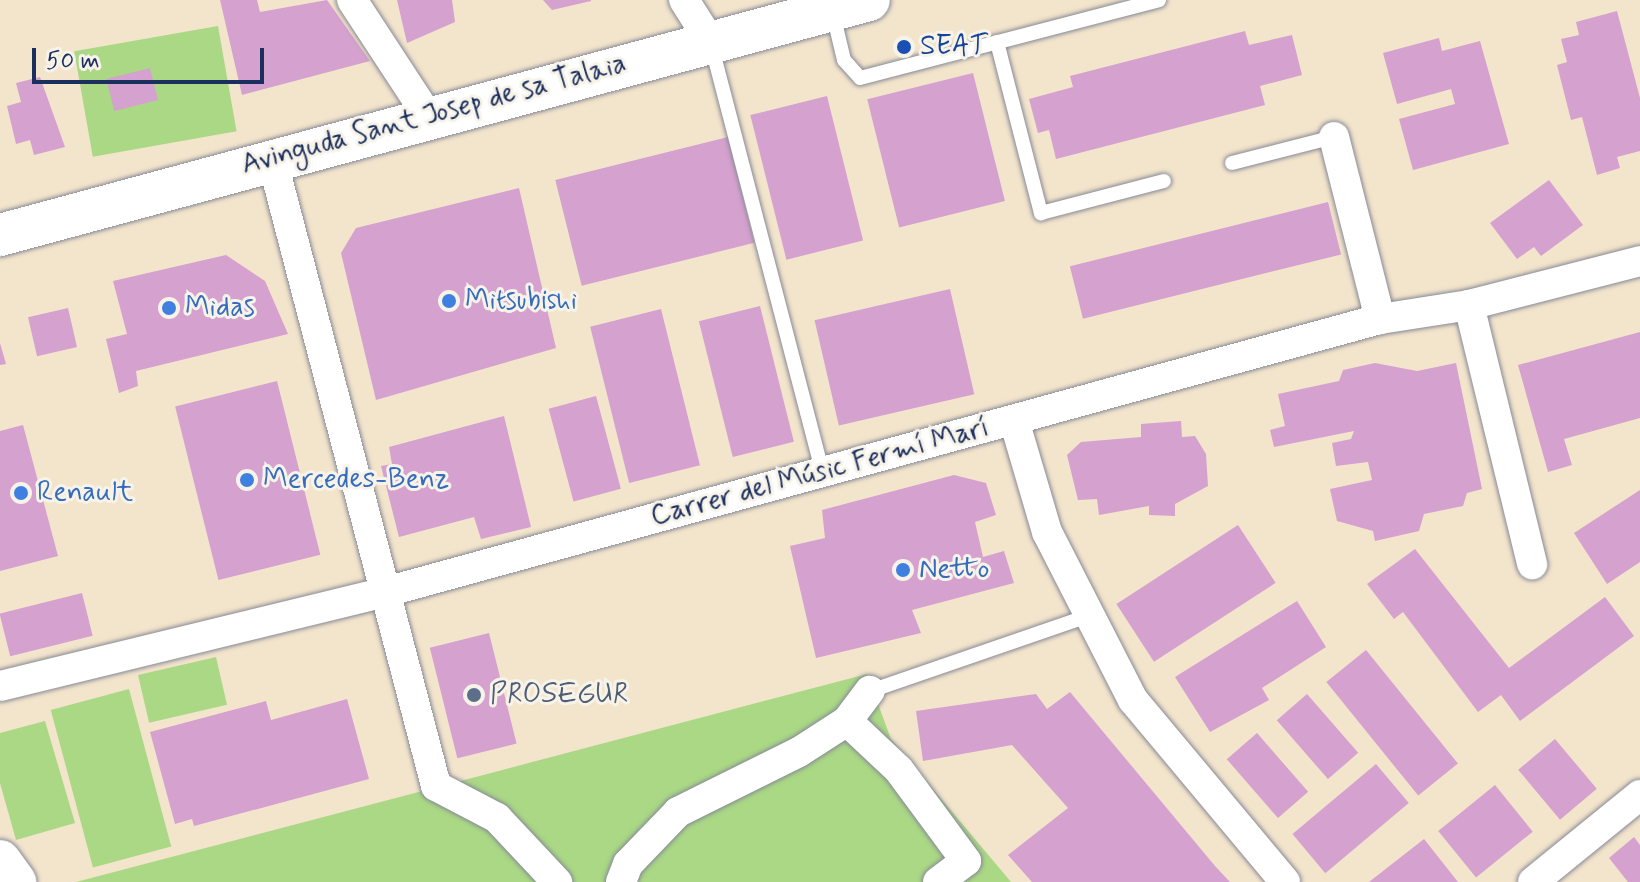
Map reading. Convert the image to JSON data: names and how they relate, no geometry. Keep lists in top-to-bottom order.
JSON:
{
  "streets": {
    "main road": ["Avinguda Sant Josep de sa Talaia"],
    "street": ["Carrer del Músic Fermí Marí"]
  },
  "places": [
    "SEAT",
    "Mitsubishi",
    "Midas",
    "Mercedes-Benz",
    "Renault",
    "Netto",
    "PROSEGUR"
  ],
  "scale_bar": "50 m"
}
